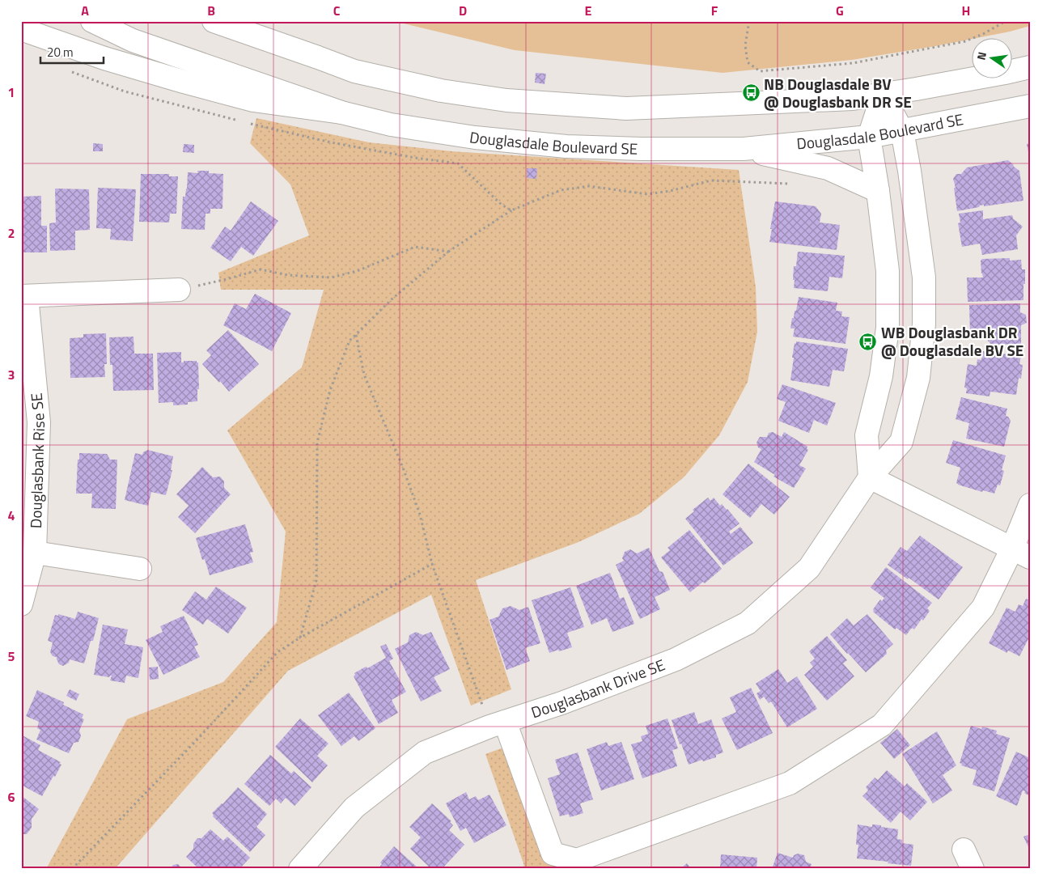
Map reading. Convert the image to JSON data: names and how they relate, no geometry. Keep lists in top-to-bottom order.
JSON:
{
  "streets": {
    "main road": ["Douglasdale Boulevard SE", "Douglasbank Rise SE", "Douglasbank Drive SE"]
  },
  "crossings": [
    ["Douglasdale Boulevard SE", "Douglasbank Drive SE"]
  ],
  "places": {
    "bus stop": ["NB Douglasdale BV @ Douglasbank DR SE", "WB Douglasbank DR @ Douglasdale BV SE"]
  },
  "scale_bar": "20 m",
  "north": "left",
  "grid": {
    "columns": [
      "A",
      "B",
      "C",
      "D",
      "E",
      "F",
      "G",
      "H"
    ],
    "rows": [
      "1",
      "2",
      "3",
      "4",
      "5",
      "6"
    ]
  }
}
